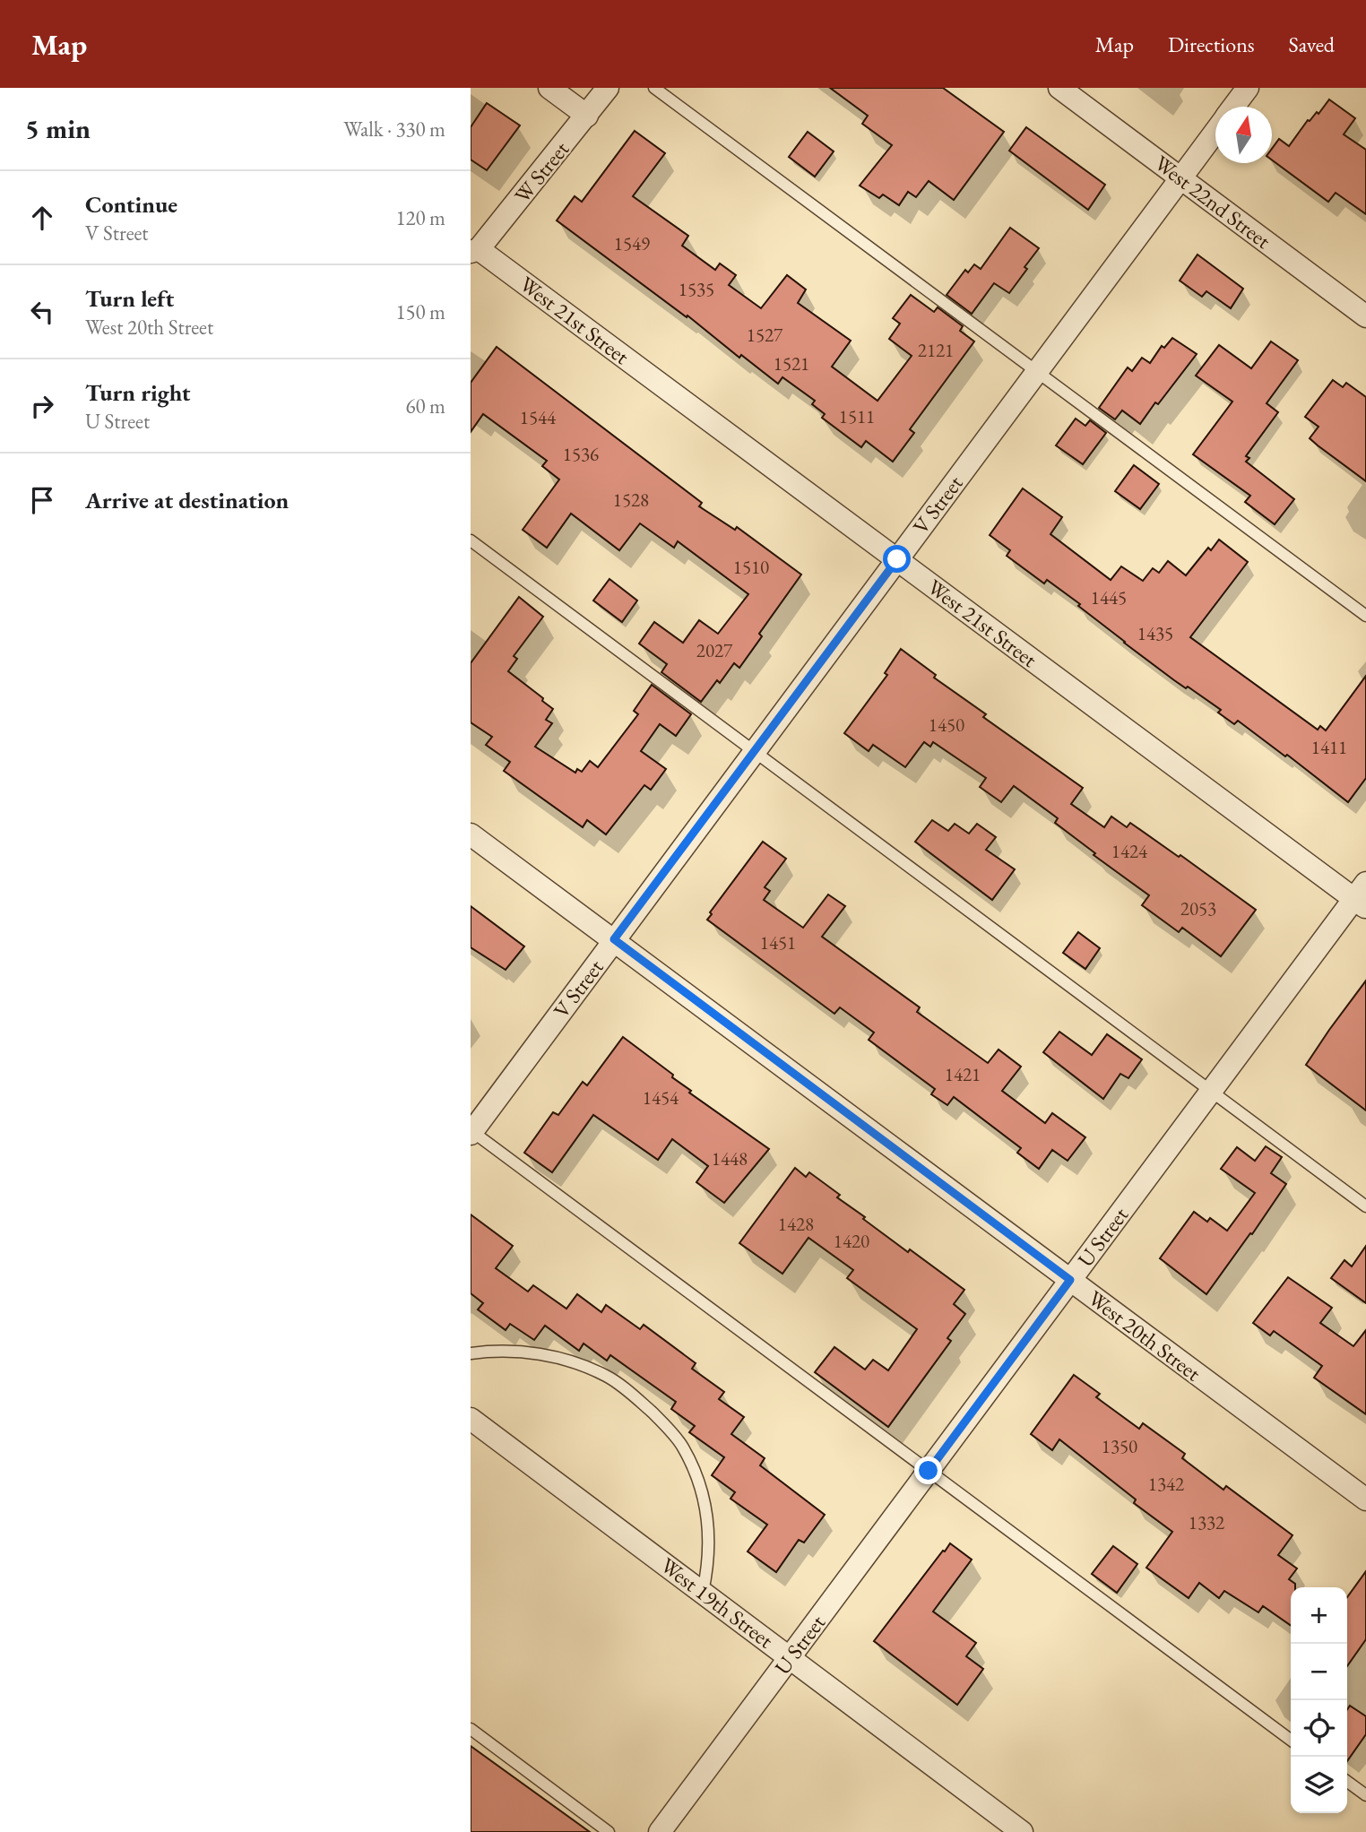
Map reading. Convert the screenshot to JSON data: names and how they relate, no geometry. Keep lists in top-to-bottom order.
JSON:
{
  "streets": {
    "street": [
      "W Street",
      "West 22nd Street",
      "West 21st Street",
      "V Street",
      "U Street",
      "West 20th Street",
      "West 19th Street"
    ]
  },
  "crossings": [
    ["W Street", "West 21st Street"],
    ["West 22nd Street", "V Street"],
    ["West 21st Street", "V Street"],
    ["West 21st Street", "U Street"],
    ["V Street", "West 20th Street"],
    ["U Street", "West 20th Street"],
    ["U Street", "West 19th Street"]
  ],
  "house_numbers": [
    "1549",
    "1535",
    "1527",
    "2121",
    "1521",
    "1511",
    "1544",
    "1536",
    "1528",
    "1510",
    "1445",
    "1435",
    "2027",
    "1450",
    "1411",
    "1424",
    "2053",
    "1451",
    "1421",
    "1454",
    "1448",
    "1428",
    "1420",
    "1350",
    "1342",
    "1332"
  ],
  "north": "top",
  "page": {
    "header": "Map",
    "nav": ["Map", "Directions", "Saved"],
    "heading": ["5 min", "Walk · 330 m"],
    "list": [
      ["Continue", "V Street", "120 m"],
      ["Turn left", "West 20th Street", "150 m"],
      ["Turn right", "U Street", "60 m"],
      "Arrive at destination"
    ],
    "map_buttons": ["+", "−"]
  }
}
